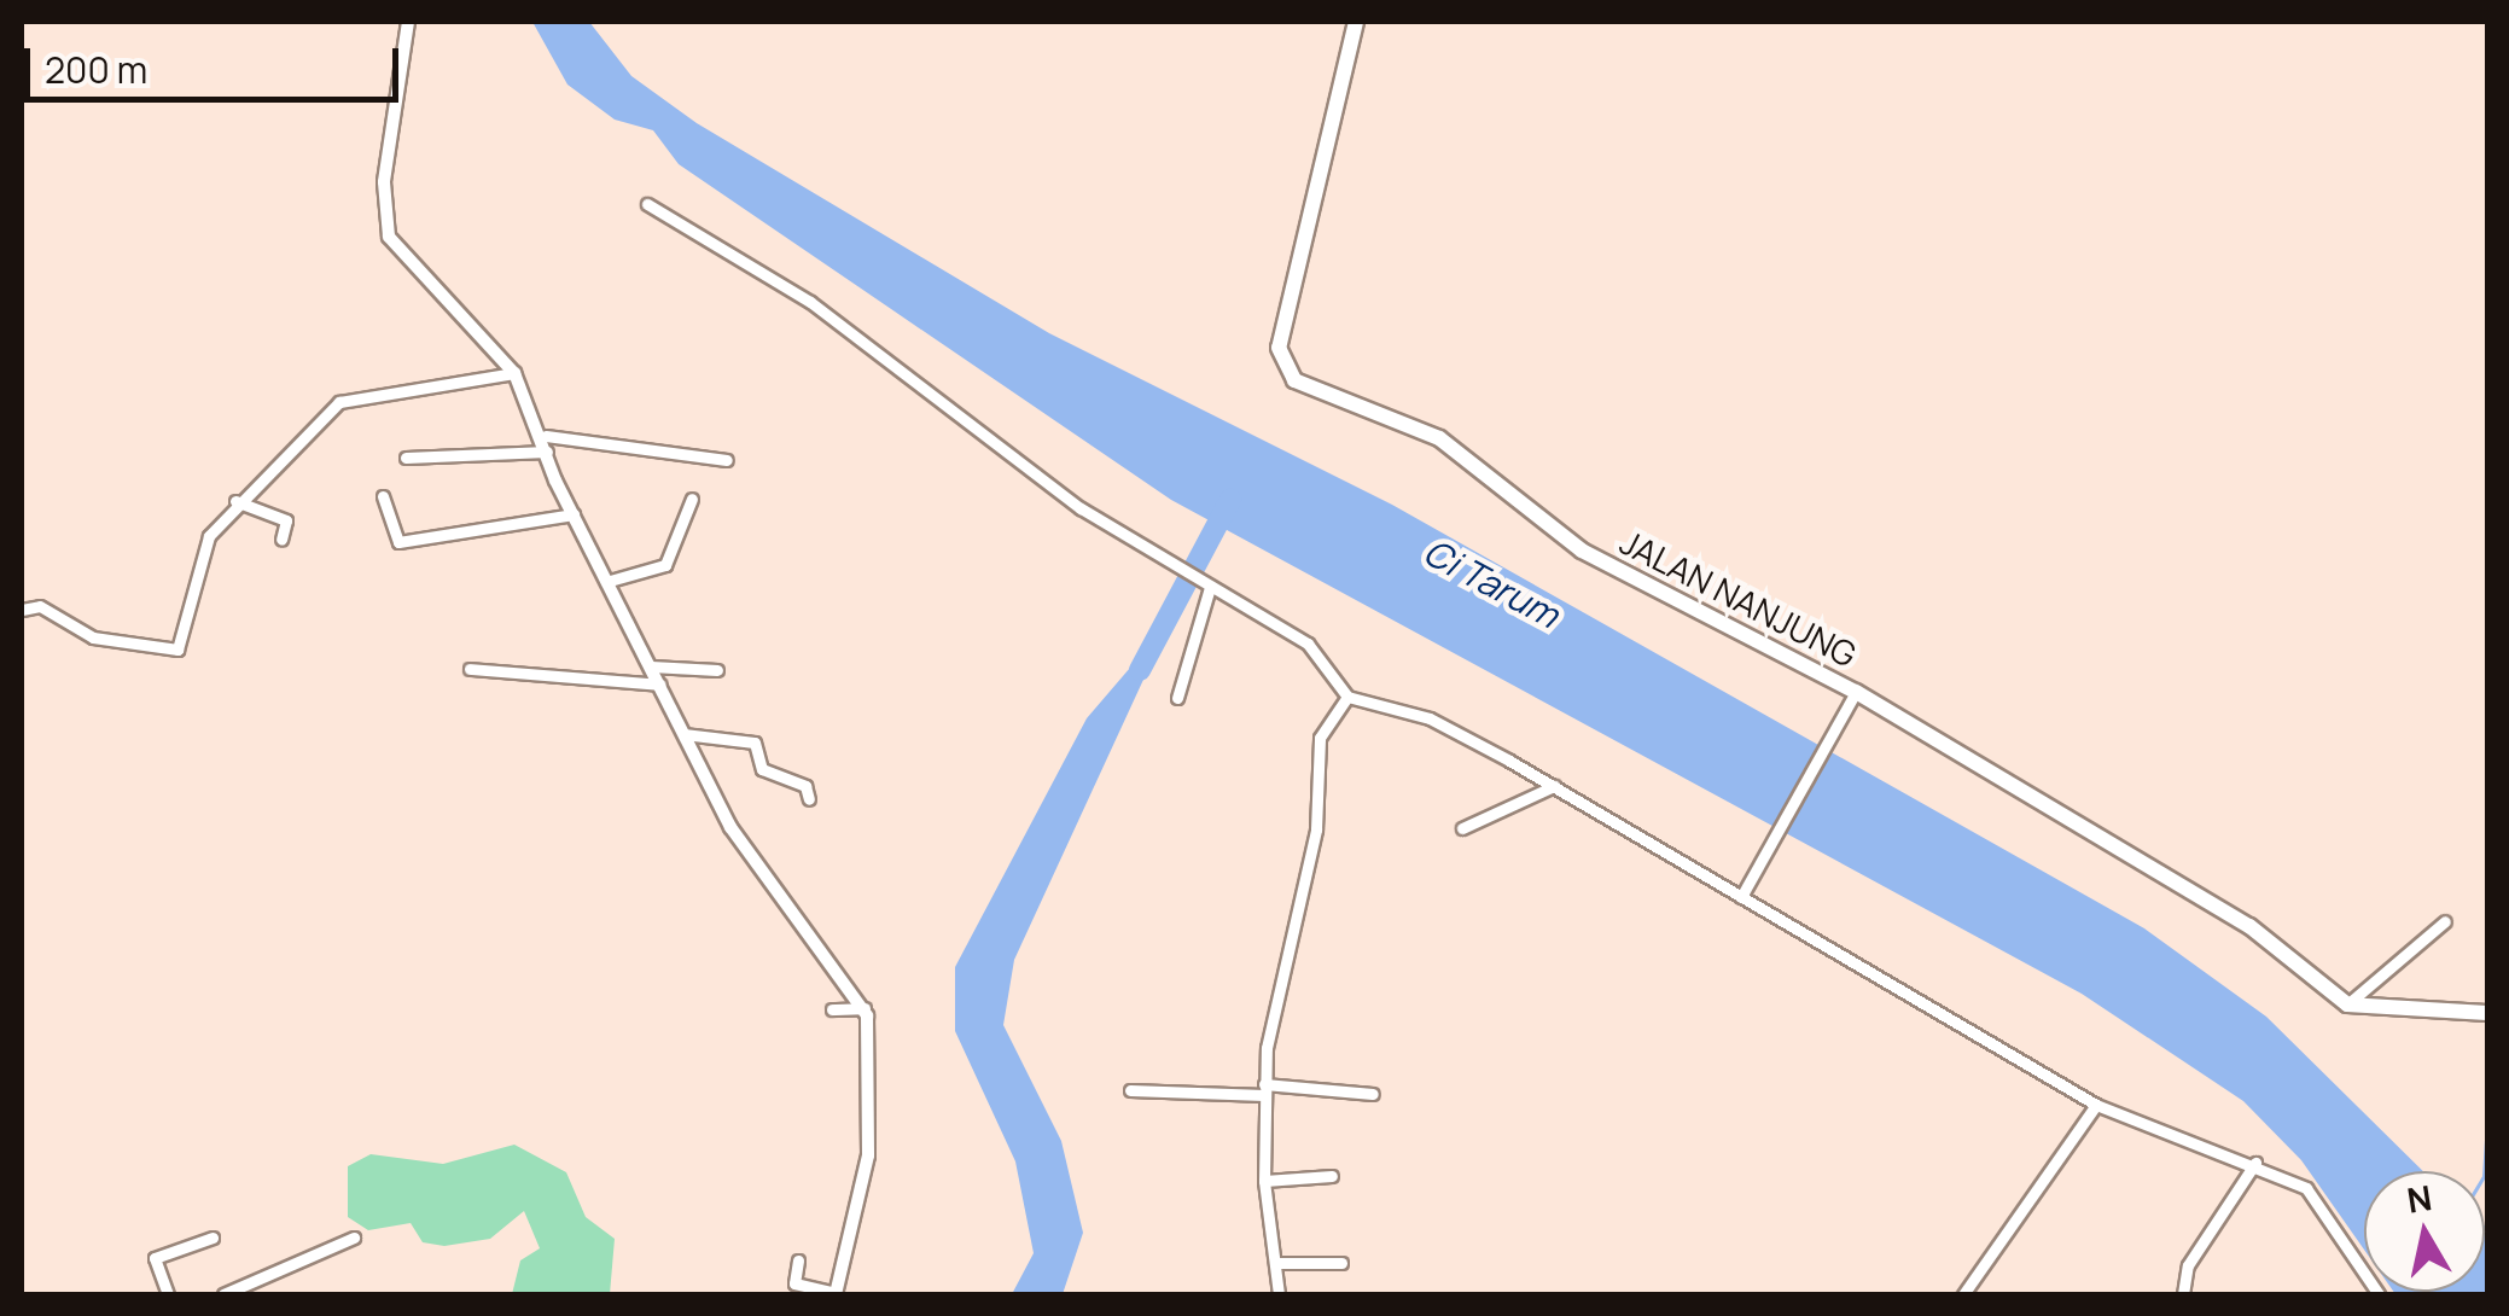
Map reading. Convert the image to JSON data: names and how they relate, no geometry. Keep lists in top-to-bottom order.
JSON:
{
  "streets": {
    "main road": ["JALAN NANJUNG"]
  },
  "water": ["Ci Tarum"],
  "scale_bar": "200 m",
  "north": "top"
}
